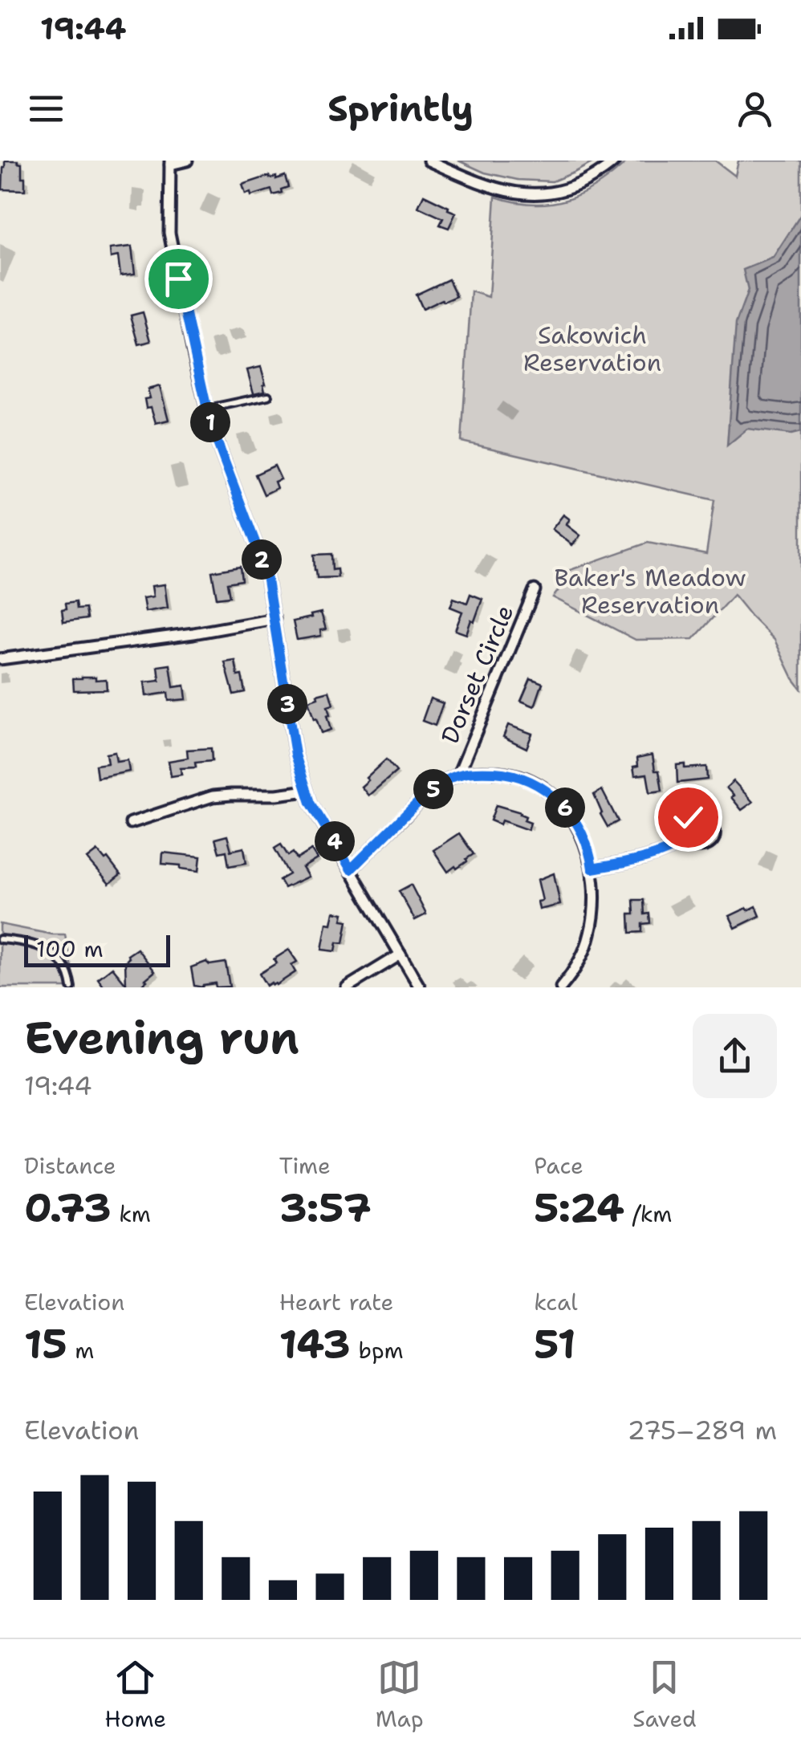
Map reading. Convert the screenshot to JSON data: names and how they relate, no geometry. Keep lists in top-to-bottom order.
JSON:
{
  "streets": {
    "street": ["Dorset Circle"]
  },
  "parks": ["Sakowich Reservation", "Baker's Meadow Reservation"],
  "scale_bar": "100 m",
  "page": {
    "status": "19:44",
    "header": "Sprintly",
    "pins": [
      "1",
      "2",
      "3",
      "5",
      "6",
      "4"
    ],
    "scale": "100 m",
    "heading": ["Evening run", "19:44"],
    "stats": [
      ["Distance", "0.73 km"],
      ["Time", "3:57"],
      ["Pace", "5:24 /km"],
      ["Elevation", "15 m"],
      ["Heart rate", "143 bpm"],
      ["kcal", "51"]
    ],
    "chart": ["Elevation", "275–289 m"],
    "tabs": ["Home", "Map", "Saved"]
  }
}
